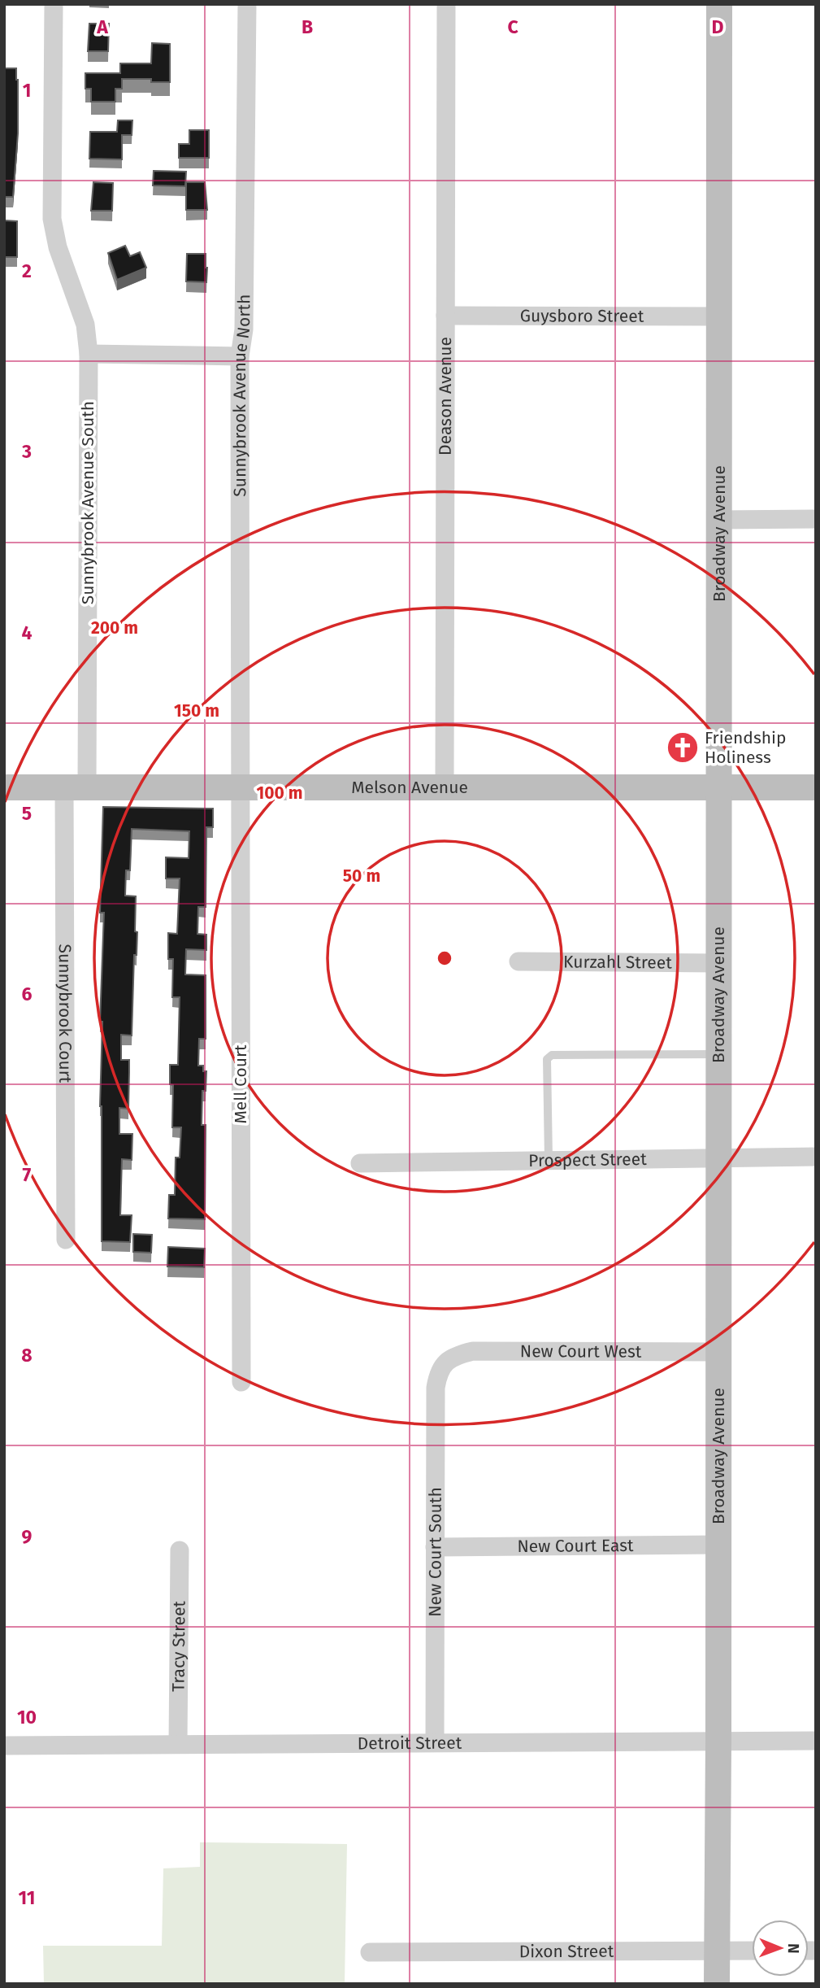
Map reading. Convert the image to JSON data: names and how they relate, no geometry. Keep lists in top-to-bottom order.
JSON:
{
  "streets": {
    "street": [
      "Guysboro Street",
      "Deason Avenue",
      "Sunnybrook Avenue North",
      "Sunnybrook Avenue South",
      "Broadway Avenue",
      "Melson Avenue",
      "Kurzahl Street",
      "Sunnybrook Court",
      "Mell Court",
      "Prospect Street",
      "New Court West",
      "New Court East",
      "New Court South",
      "Tracy Street",
      "Detroit Street",
      "Dixon Street"
    ]
  },
  "crossings": [
    ["Guysboro Street", "Deason Avenue"],
    ["Guysboro Street", "Broadway Avenue"],
    ["Deason Avenue", "Melson Avenue"],
    ["Sunnybrook Avenue North", "Melson Avenue"],
    ["Sunnybrook Avenue North", "Mell Court"],
    ["Sunnybrook Avenue South", "Melson Avenue"],
    ["Sunnybrook Avenue South", "Sunnybrook Court"],
    ["Broadway Avenue", "Melson Avenue"],
    ["Broadway Avenue", "Kurzahl Street"],
    ["Broadway Avenue", "Prospect Street"],
    ["Broadway Avenue", "New Court West"],
    ["Broadway Avenue", "New Court East"],
    ["Broadway Avenue", "Detroit Street"],
    ["Broadway Avenue", "Dixon Street"],
    ["Melson Avenue", "Sunnybrook Court"],
    ["Melson Avenue", "Mell Court"],
    ["New Court West", "New Court South"],
    ["New Court East", "New Court South"],
    ["New Court South", "Detroit Street"],
    ["Tracy Street", "Detroit Street"]
  ],
  "places": {
    "church": ["Friendship Holiness"]
  },
  "north": "right",
  "grid": {
    "columns": [
      "A",
      "B",
      "C",
      "D"
    ],
    "rows": [
      "1",
      "2",
      "3",
      "4",
      "5",
      "6",
      "7",
      "8",
      "9",
      "10",
      "11"
    ]
  },
  "rings": [
    "200 m",
    "150 m",
    "100 m",
    "50 m"
  ]
}
